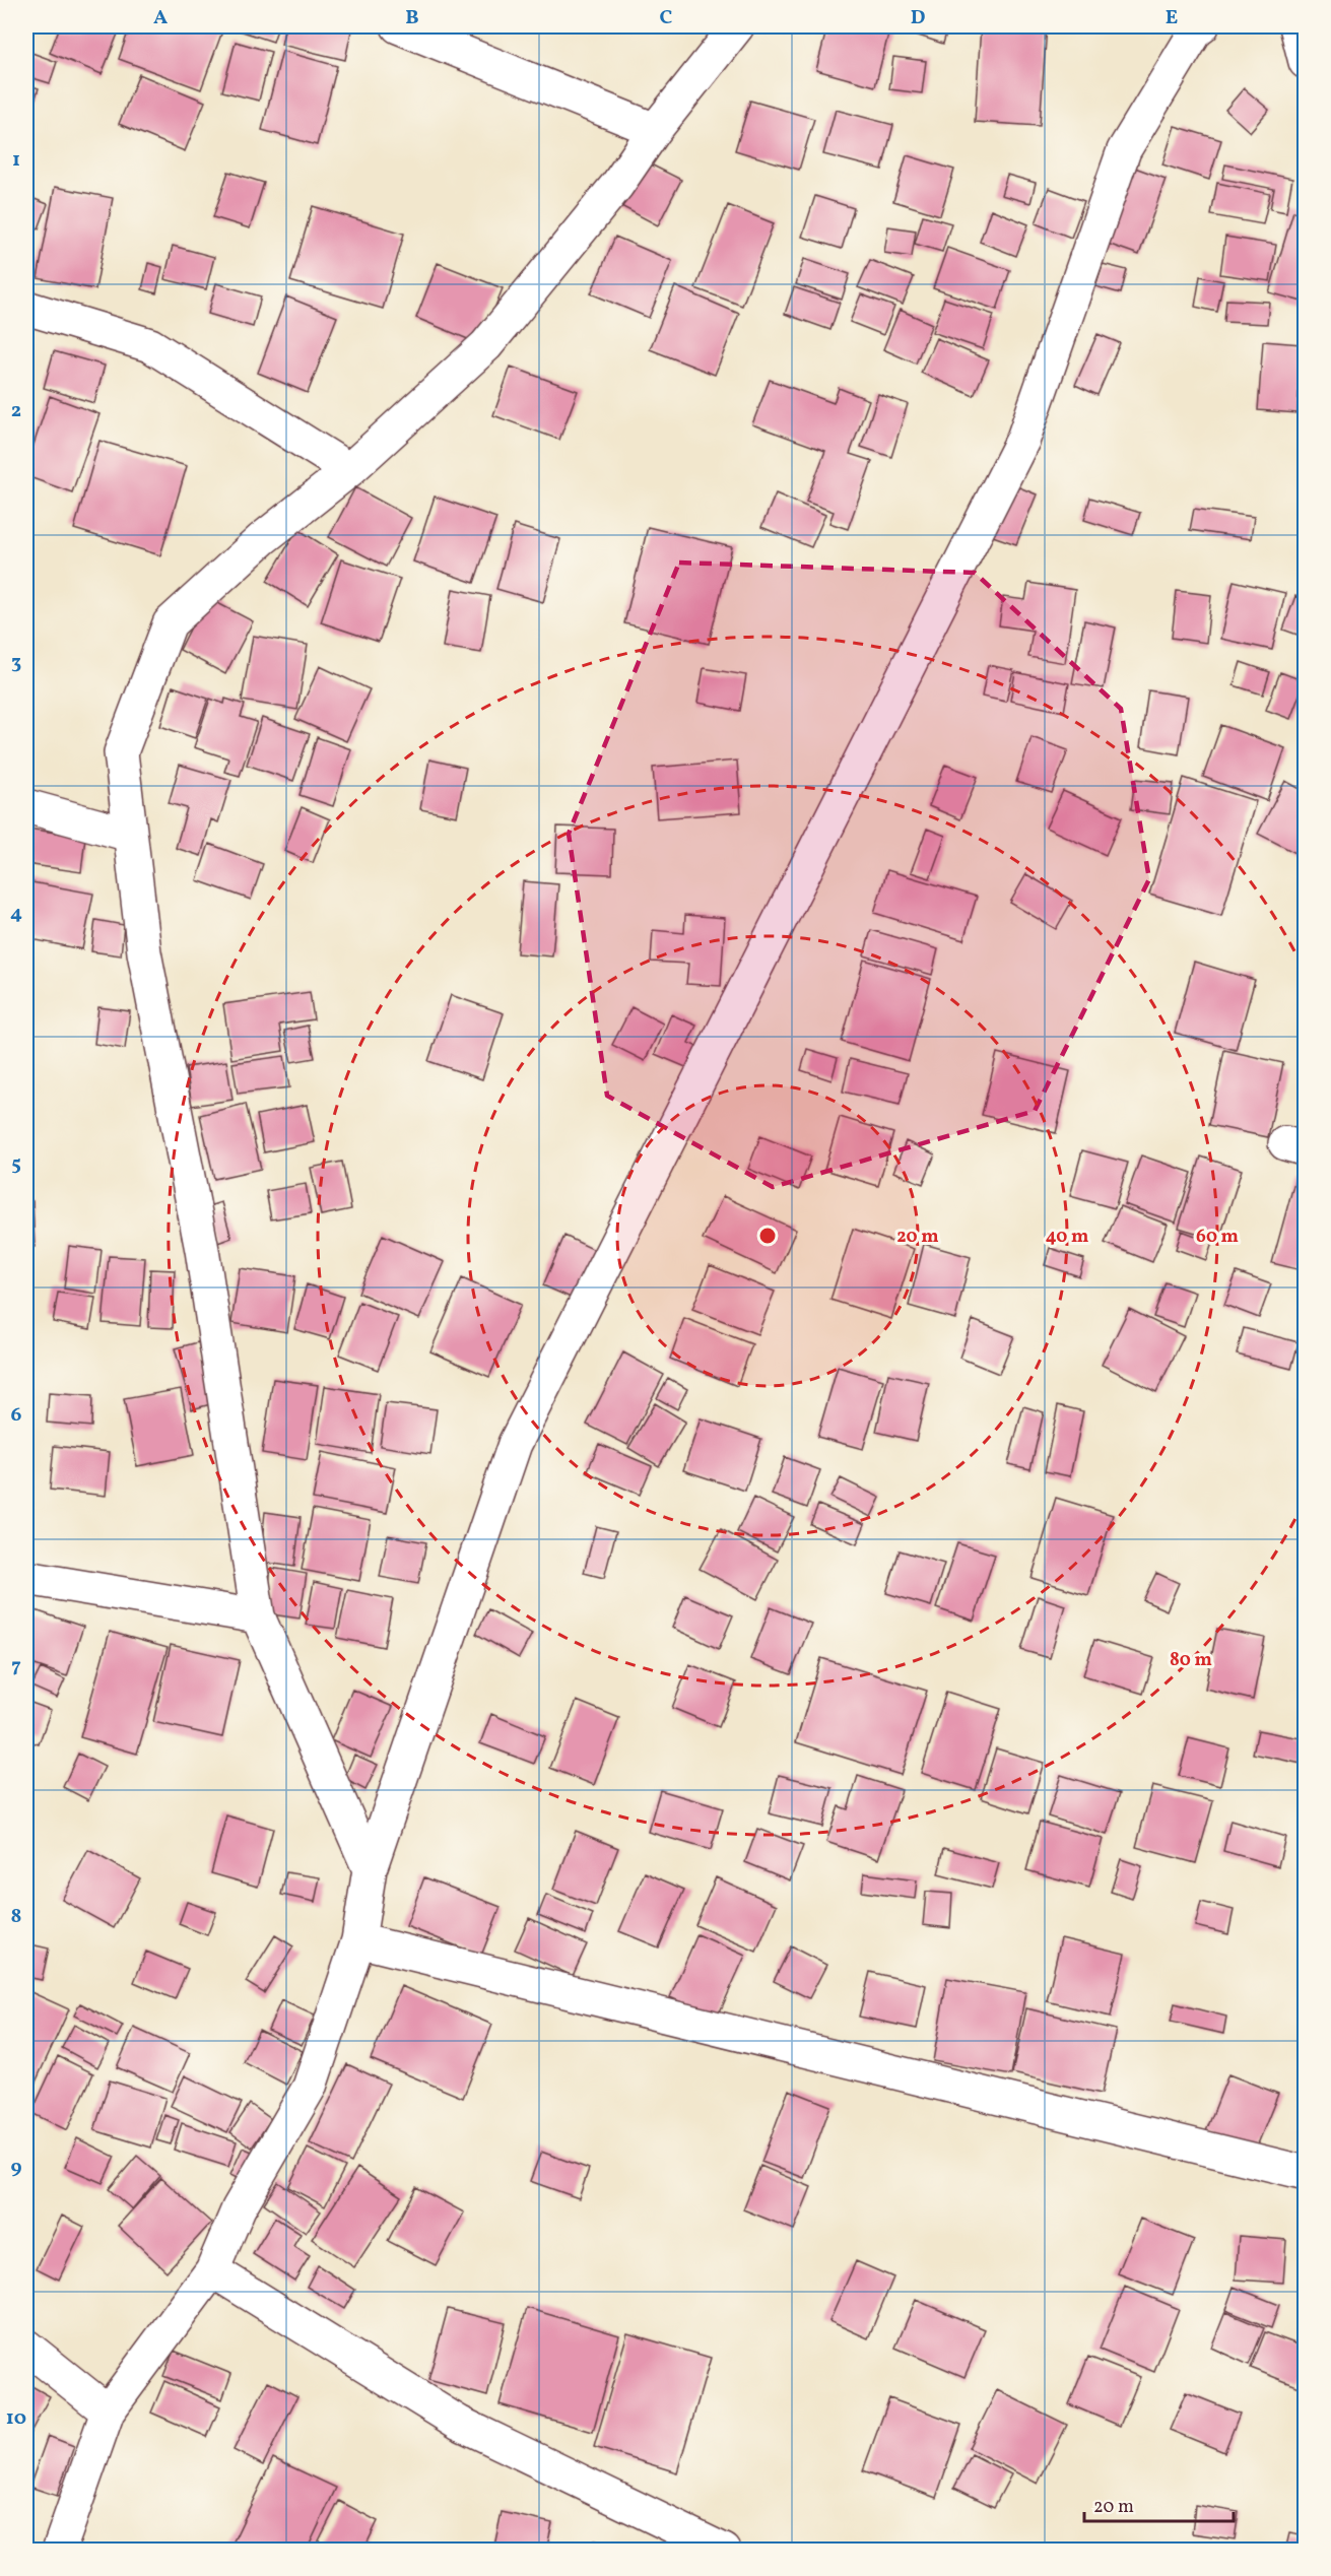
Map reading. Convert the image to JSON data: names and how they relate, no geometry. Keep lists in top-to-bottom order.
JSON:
{
  "scale_bar": "20 m",
  "grid": {
    "columns": [
      "A",
      "B",
      "C",
      "D",
      "E"
    ],
    "rows": [
      "1",
      "2",
      "3",
      "4",
      "5",
      "6",
      "7",
      "8",
      "9",
      "10"
    ]
  },
  "rings": [
    "20 m",
    "40 m",
    "60 m",
    "80 m"
  ]
}
